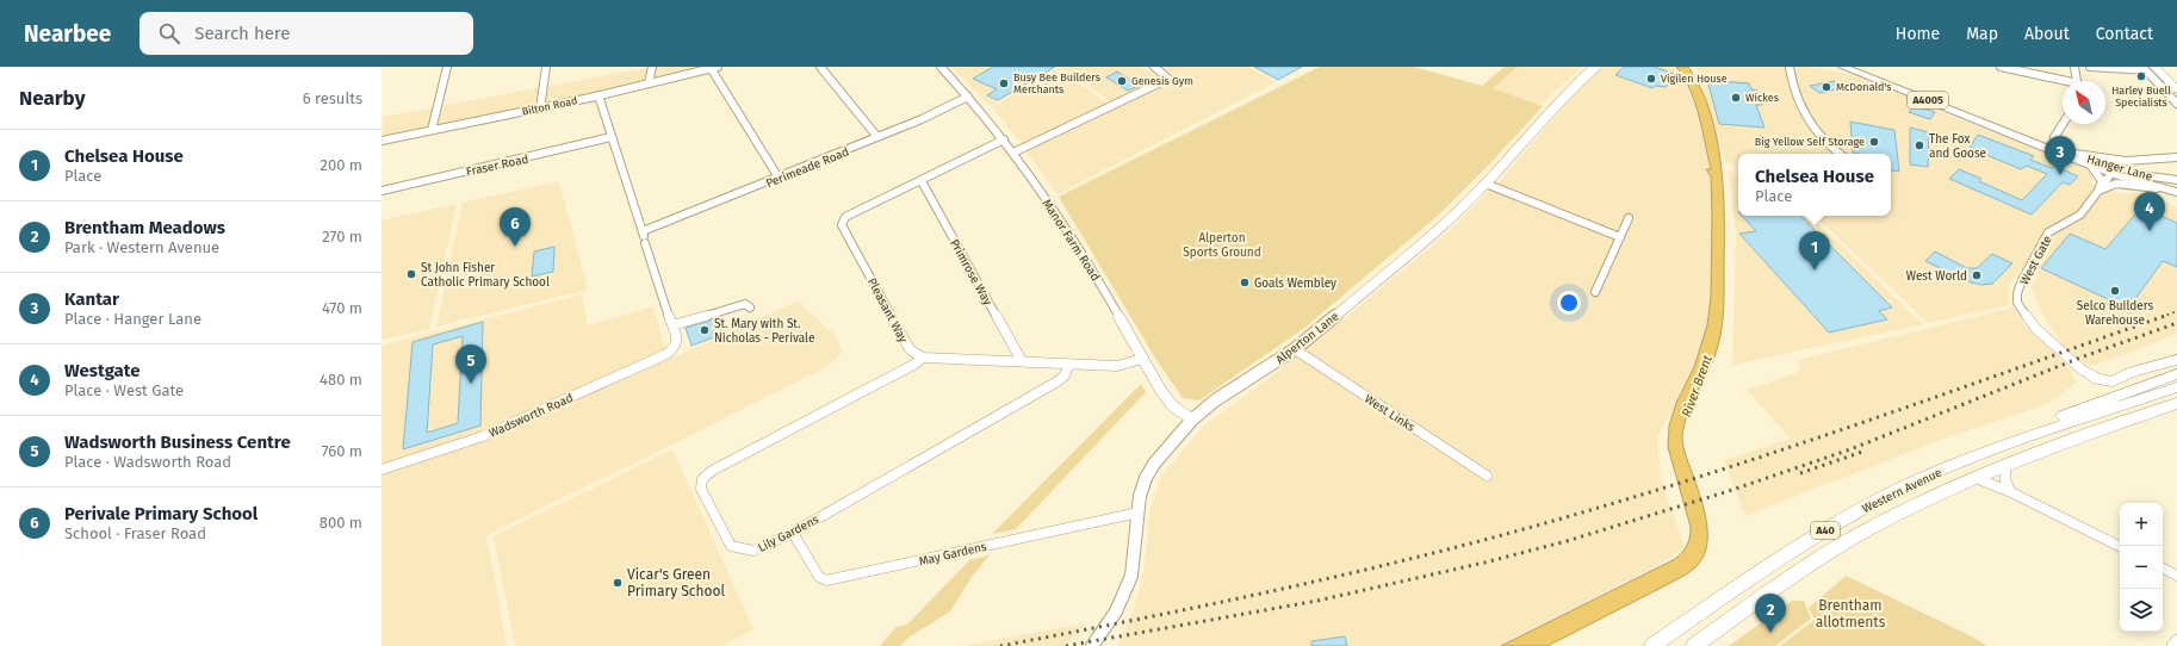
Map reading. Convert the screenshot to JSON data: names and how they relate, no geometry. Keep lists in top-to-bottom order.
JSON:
{
  "streets": {
    "highway": ["Western Avenue", "A40"],
    "main road": ["A4005", "Hanger Lane", "Alperton Lane"],
    "street": [
      "Bilton Road",
      "Fraser Road",
      "Perimeade Road",
      "Manor Farm Road",
      "West Gate",
      "Primrose Way",
      "Pleasant Way",
      "West Links",
      "Wadsworth Road",
      "Lily Gardens",
      "May Gardens"
    ]
  },
  "crossings": [
    ["Perimeade Road", "Manor Farm Road"],
    ["Hanger Lane", "West Gate"],
    ["Manor Farm Road", "Pleasant Way"],
    ["Manor Farm Road", "Alperton Lane"],
    ["Primrose Way", "Pleasant Way"],
    ["Pleasant Way", "Lily Gardens"],
    ["Alperton Lane", "West Links"],
    ["Alperton Lane", "May Gardens"],
    ["Western Avenue", "A40"],
    ["Lily Gardens", "May Gardens"]
  ],
  "water": ["River Brent"],
  "parks": ["Alperton Sports Ground", "Brentham allotments"],
  "places": [
    "Harley Buell Specialists",
    "Vigilen House",
    "Genesis Gym",
    "Busy Bee Builders Merchants",
    "McDonald's",
    "Wickes",
    "Big Yellow Self Storage",
    "The Fox and Goose",
    "St John Fisher Catholic Primary School",
    "West World",
    "Goals Wembley",
    "Selco Builders Warehouse",
    "St. Mary with St. Nicholas - Perivale",
    "Vicar's Green Primary School"
  ],
  "north": "top left",
  "page": {
    "header": "Nearbee",
    "search": "Search here",
    "nav": [
      "Home",
      "Map",
      "About",
      "Contact"
    ],
    "heading": ["Nearby", "6 results"],
    "list": [
      {
        "mark": "1",
        "name": "Chelsea House",
        "note": "Place",
        "value": "200 m"
      },
      {
        "mark": "2",
        "name": "Brentham Meadows",
        "note": "Park · Western Avenue",
        "value": "270 m"
      },
      {
        "mark": "3",
        "name": "Kantar",
        "note": "Place · Hanger Lane",
        "value": "470 m"
      },
      {
        "mark": "4",
        "name": "Westgate",
        "note": "Place · West Gate",
        "value": "480 m"
      },
      {
        "mark": "5",
        "name": "Wadsworth Business Centre",
        "note": "Place · Wadsworth Road",
        "value": "760 m"
      },
      {
        "mark": "6",
        "name": "Perivale Primary School",
        "note": "School · Fraser Road",
        "value": "800 m"
      }
    ],
    "pins": [
      "3",
      "4",
      "6",
      "1",
      "5",
      "2"
    ],
    "popup": ["Chelsea House", "Place"],
    "map_buttons": ["+", "−"]
  }
}
